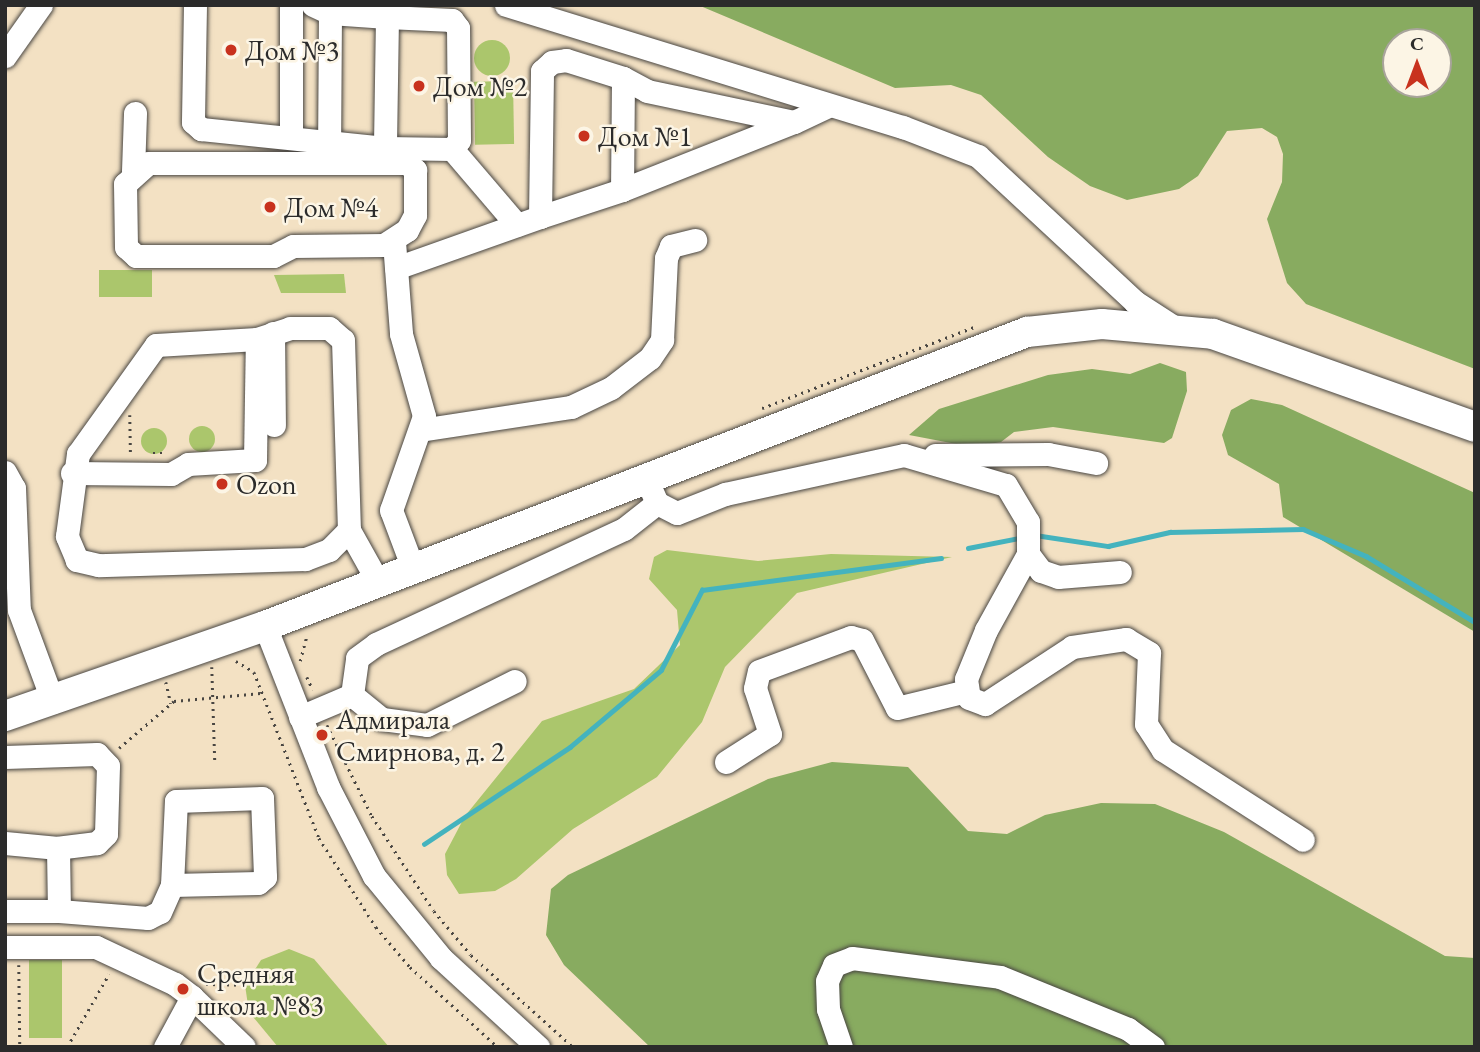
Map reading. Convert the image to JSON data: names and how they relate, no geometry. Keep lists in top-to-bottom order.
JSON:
{
  "places": [
    "Дом №3",
    "Дом №2",
    "Дом №1",
    "Дом №4",
    "Ozon",
    "Адмирала Смирнова, д. 2",
    "Средняя школа №83"
  ],
  "north": "top"
}
